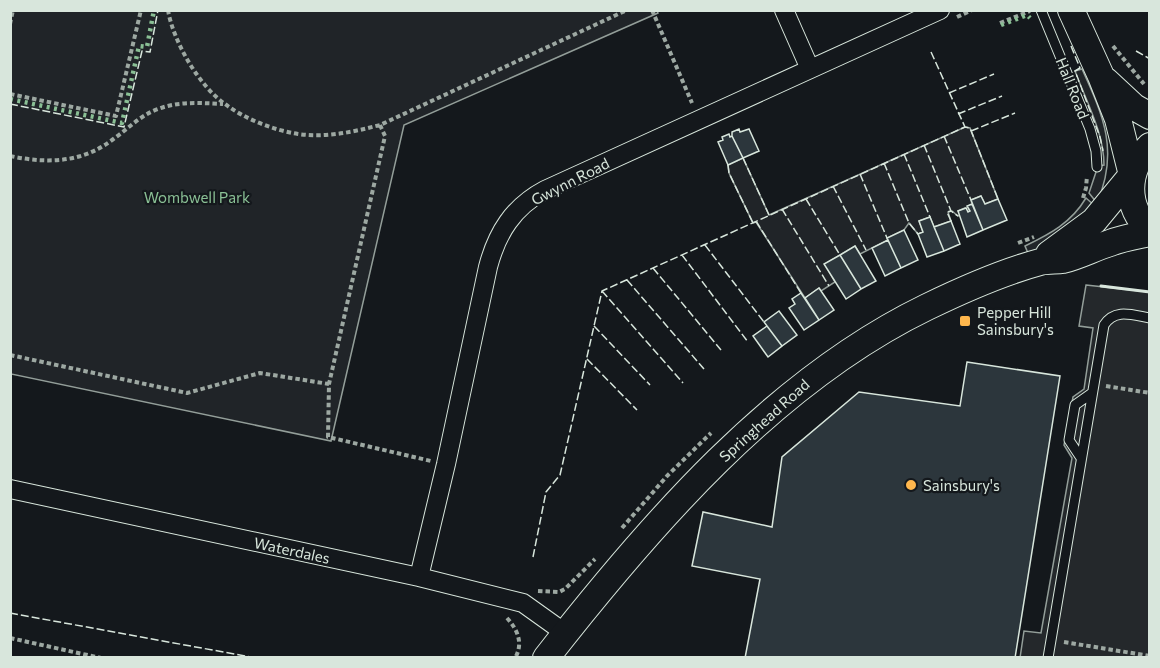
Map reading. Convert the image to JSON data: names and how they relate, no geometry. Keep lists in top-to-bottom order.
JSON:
{
  "streets": {
    "main road": ["Hall Road", "Springhead Road"],
    "street": ["Gwynn Road", "Waterdales"]
  },
  "crossings": [
    ["Hall Road", "Springhead Road"],
    ["Gwynn Road", "Waterdales"],
    ["Springhead Road", "Waterdales"]
  ],
  "parks": ["Wombwell Park"],
  "places": {
    "transit": ["Pepper Hill Sainsbury's"],
    "other": ["Sainsbury's"]
  }
}
